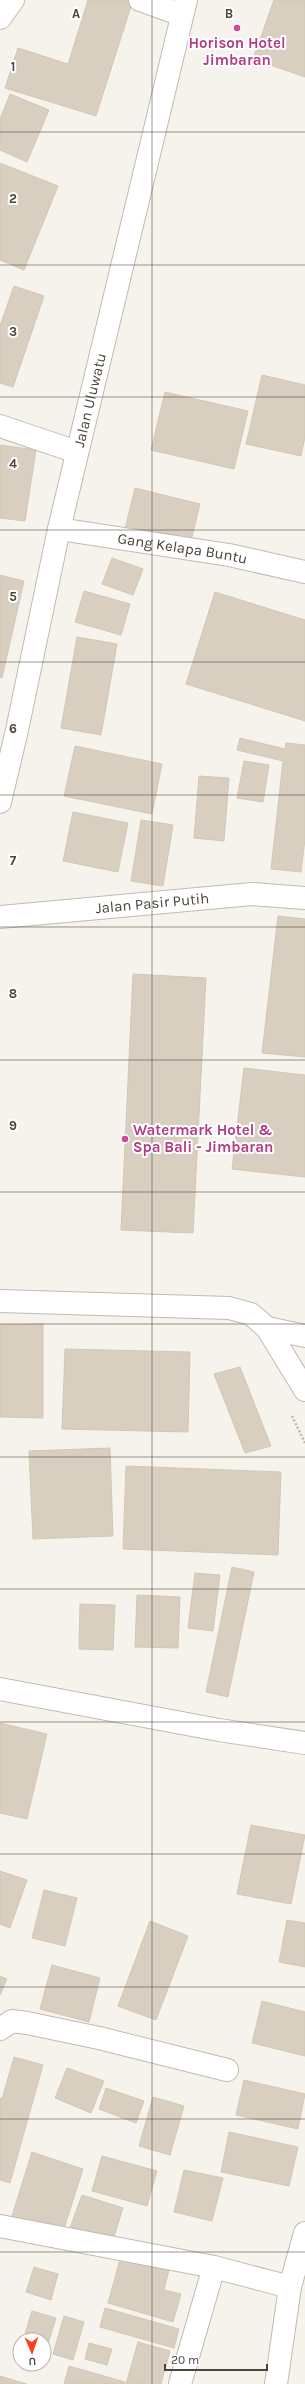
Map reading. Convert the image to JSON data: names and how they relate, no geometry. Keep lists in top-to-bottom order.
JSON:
{
  "streets": {
    "street": ["Jalan Uluwatu", "Gang Kelapa Buntu", "Jalan Pasir Putih"]
  },
  "crossings": [
    ["Jalan Uluwatu", "Gang Kelapa Buntu"]
  ],
  "places": ["Horison Hotel Jimbaran", "Watermark Hotel & Spa Bali - Jimbaran"],
  "scale_bar": "20 m",
  "north": "bottom",
  "grid": {
    "columns": ["A", "B"],
    "rows": [
      "1",
      "2",
      "3",
      "4",
      "5",
      "6",
      "7",
      "8",
      "9"
    ]
  }
}
